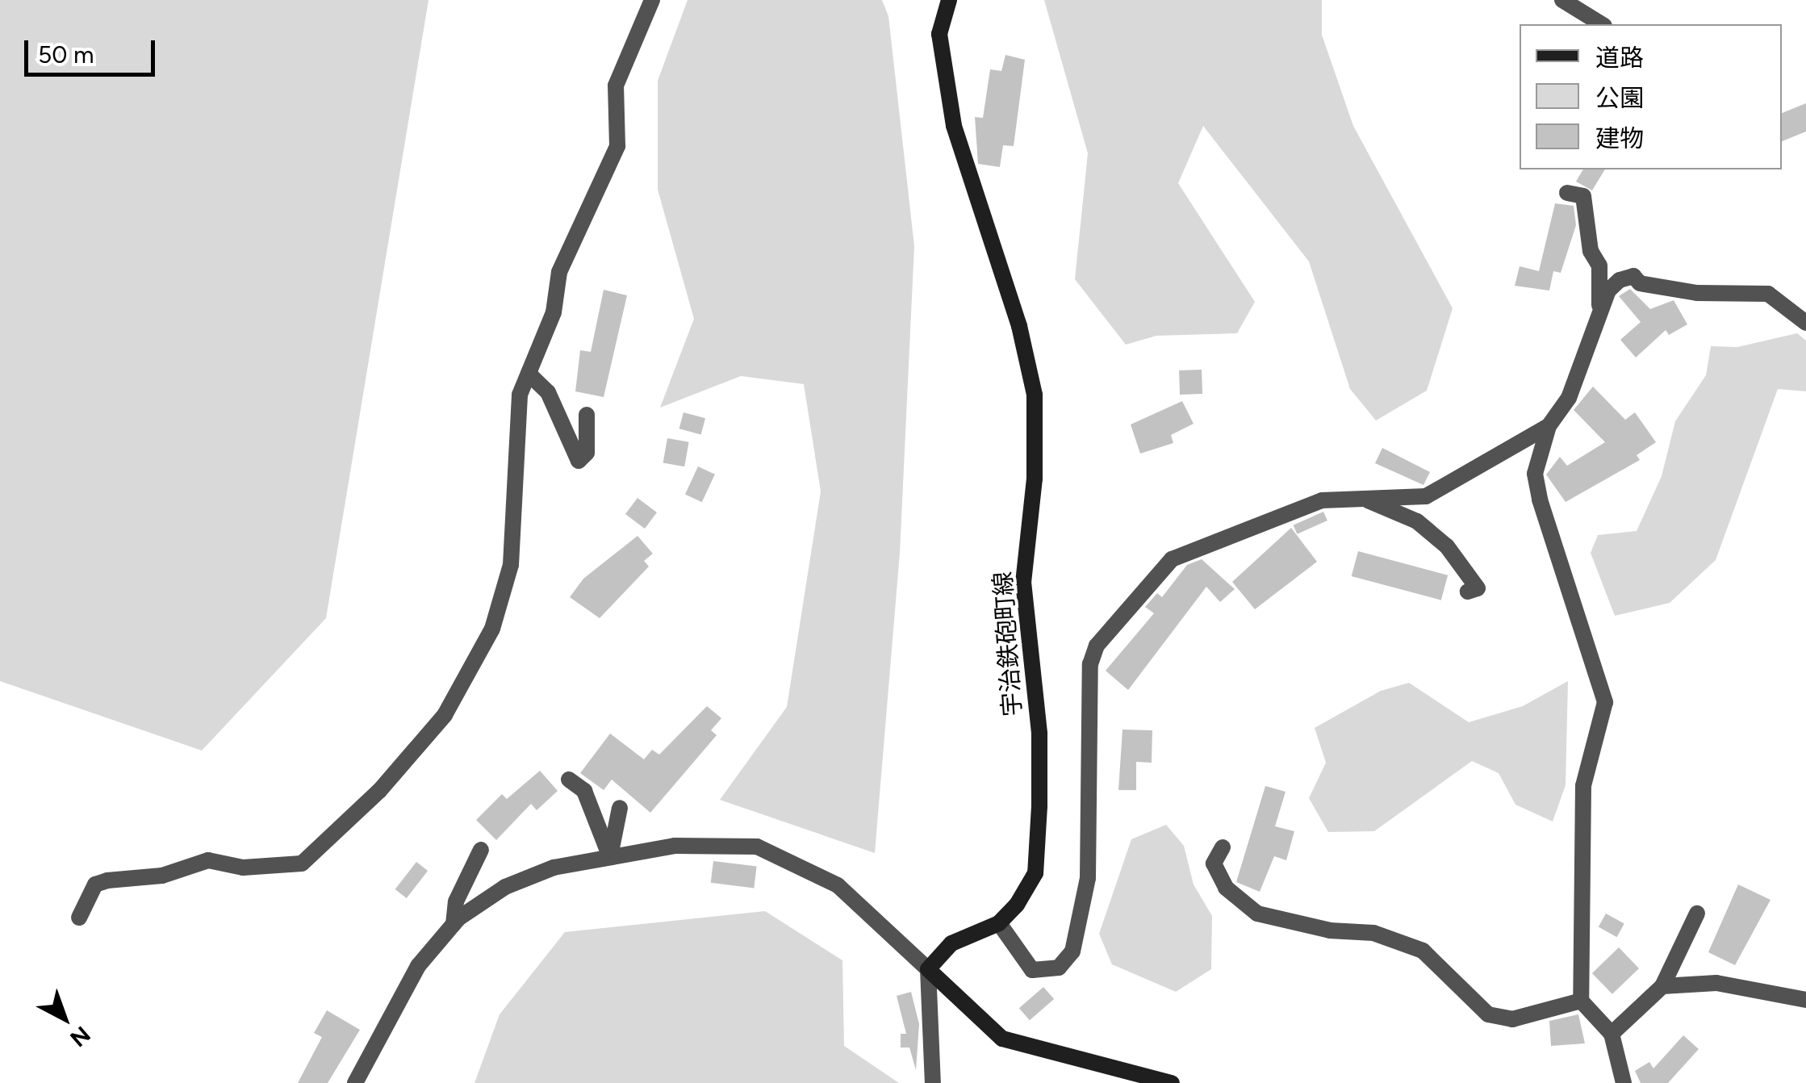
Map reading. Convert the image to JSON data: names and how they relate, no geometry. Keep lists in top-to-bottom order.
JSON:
{
  "streets": {
    "main road": ["宇治鉄砲町線"]
  },
  "legend": ["道路", "公園", "建物"],
  "scale_bar": "50 m",
  "north": "bottom right"
}
